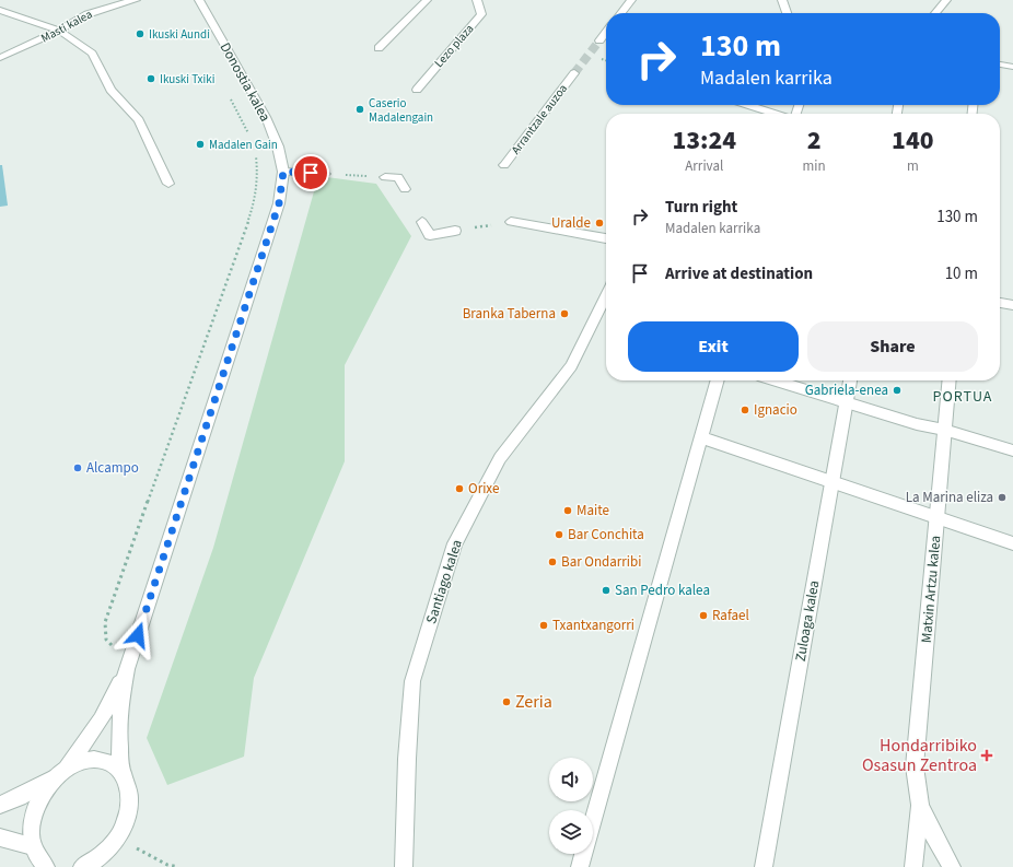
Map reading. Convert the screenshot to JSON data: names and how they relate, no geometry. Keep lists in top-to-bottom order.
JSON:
{
  "streets": {
    "street": [
      "Masti kalea",
      "Lezo plaza",
      "Donostia kalea",
      "Arrantzale auzoa",
      "Santiago kalea",
      "Matxin Artzu kalea",
      "Zuloaga kalea"
    ]
  },
  "districts": ["PORTUA"],
  "places": {
    "other": [
      "Ikuski Aundi",
      "Ikuski Txiki",
      "Caserio Madalengain",
      "Madalen Gain",
      "Uralde",
      "Branka Taberna",
      "Gabriela-enea",
      "Ignacio",
      "Alcampo",
      "Orixe",
      "La Marina eliza",
      "Maite",
      "Bar Conchita",
      "Bar Ondarribi",
      "San Pedro kalea",
      "Rafael",
      "Txantxangorri",
      "Zeria"
    ],
    "health": ["Hondarribiko Osasun Zentroa"]
  },
  "page": {
    "turn": ["130 m", "Madalen karrika"],
    "eta": [
      "13:24",
      "Arrival",
      "2",
      "min",
      "140",
      "m"
    ],
    "list": [
      {
        "name": "Turn right",
        "note": "Madalen karrika",
        "value": "130 m"
      },
      {
        "name": "Arrive at destination",
        "value": "10 m"
      }
    ],
    "buttons": ["Exit", "Share"]
  }
}
